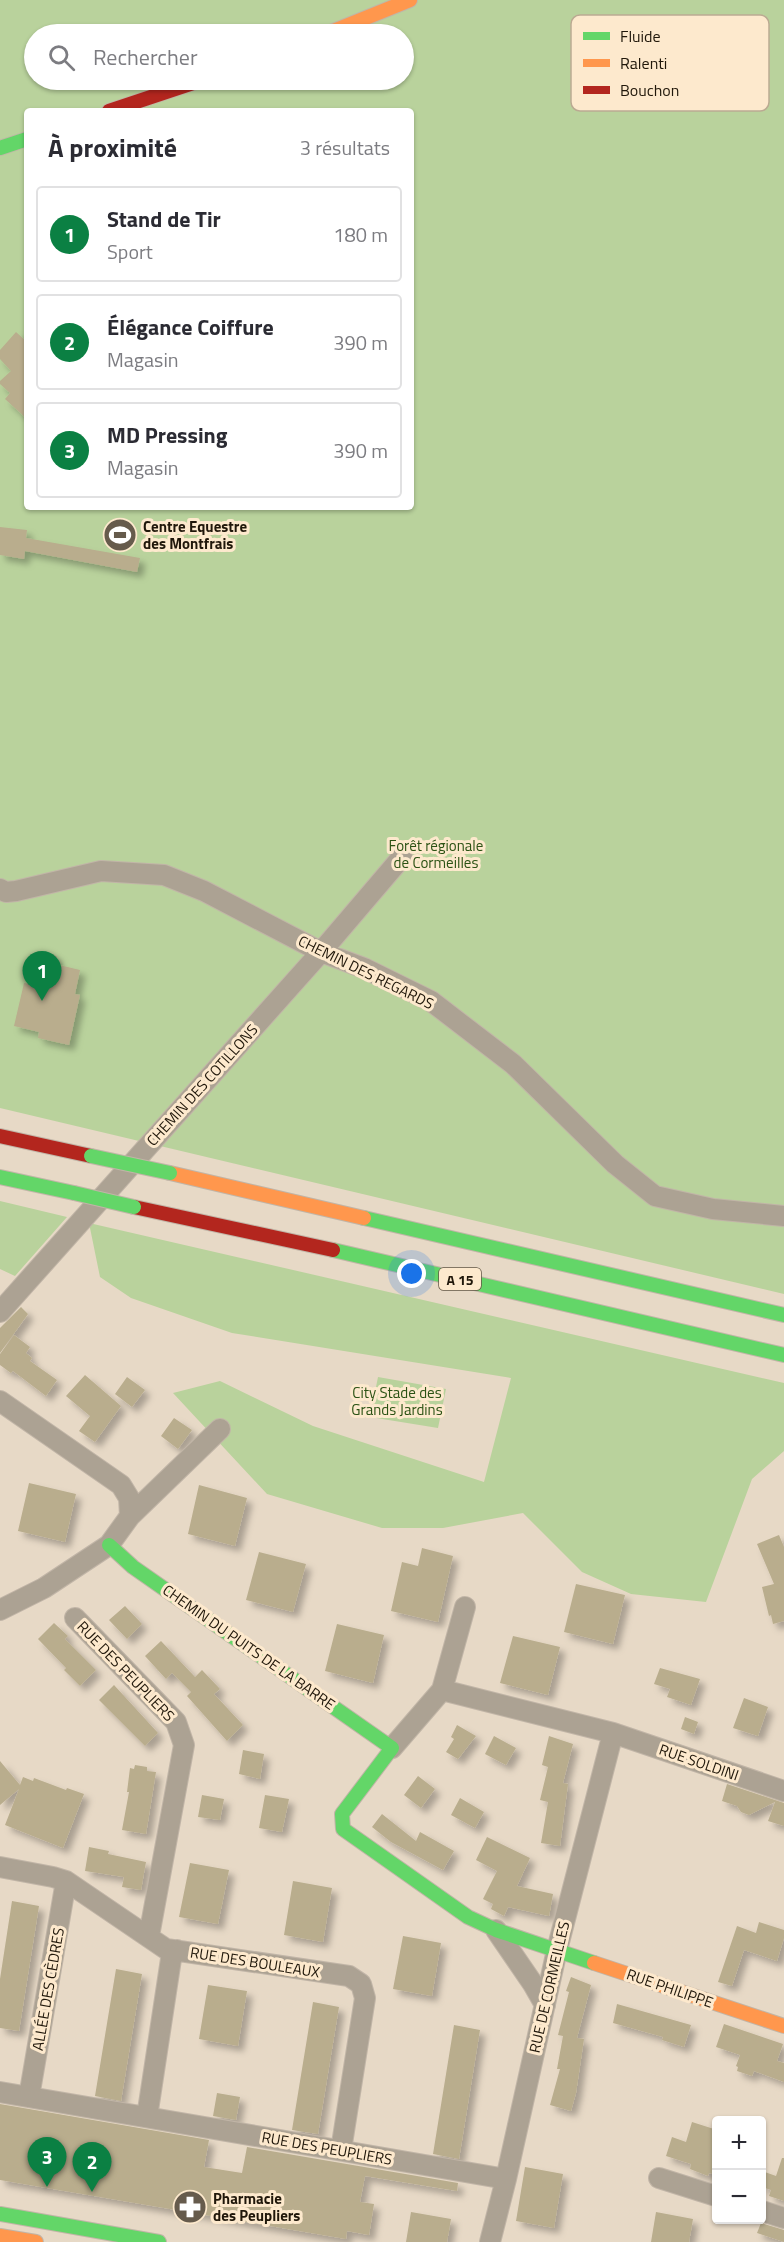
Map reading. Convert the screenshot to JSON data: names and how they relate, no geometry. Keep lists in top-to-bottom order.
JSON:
{
  "streets": {
    "main road": ["A 15", "CHEMIN DU PUITS DE LA BARRE", "RUE PHILIPPE"],
    "street": [
      "CHEMIN DES REGARDS",
      "CHEMIN DES COTILLONS",
      "RUE DES PEUPLIERS",
      "RUE SOLDINI",
      "RUE DES BOULEAUX",
      "RUE DE CORMEILLES",
      "ALLÉE DES CÈDRES"
    ]
  },
  "crossings": [
    ["CHEMIN DES REGARDS", "CHEMIN DES COTILLONS"],
    ["RUE DES PEUPLIERS", "RUE DES BOULEAUX"],
    ["RUE DES PEUPLIERS", "RUE DE CORMEILLES"],
    ["RUE DES PEUPLIERS", "ALLÉE DES CÈDRES"],
    ["RUE SOLDINI", "RUE DE CORMEILLES"],
    ["RUE DES BOULEAUX", "ALLÉE DES CÈDRES"],
    ["RUE DE CORMEILLES", "RUE PHILIPPE"]
  ],
  "parks": ["Forêt régionale de Cormeilles", "City Stade des Grands Jardins"],
  "places": {
    "sports": ["Centre Equestre des Montfrais"],
    "pharmacy": ["Pharmacie des Peupliers"]
  },
  "legend": ["Fluide", "Ralenti", "Bouchon"],
  "page": {
    "search": "Rechercher",
    "heading": ["À proximité", "3 résultats"],
    "list": [
      {
        "mark": "1",
        "name": "Stand de Tir",
        "note": "Sport",
        "value": "180 m"
      },
      {
        "mark": "2",
        "name": "Élégance Coiffure",
        "note": "Magasin",
        "value": "390 m"
      },
      {
        "mark": "3",
        "name": "MD Pressing",
        "note": "Magasin",
        "value": "390 m"
      }
    ],
    "pins": ["1", "3", "2"],
    "map_buttons": ["+", "−"]
  }
}
